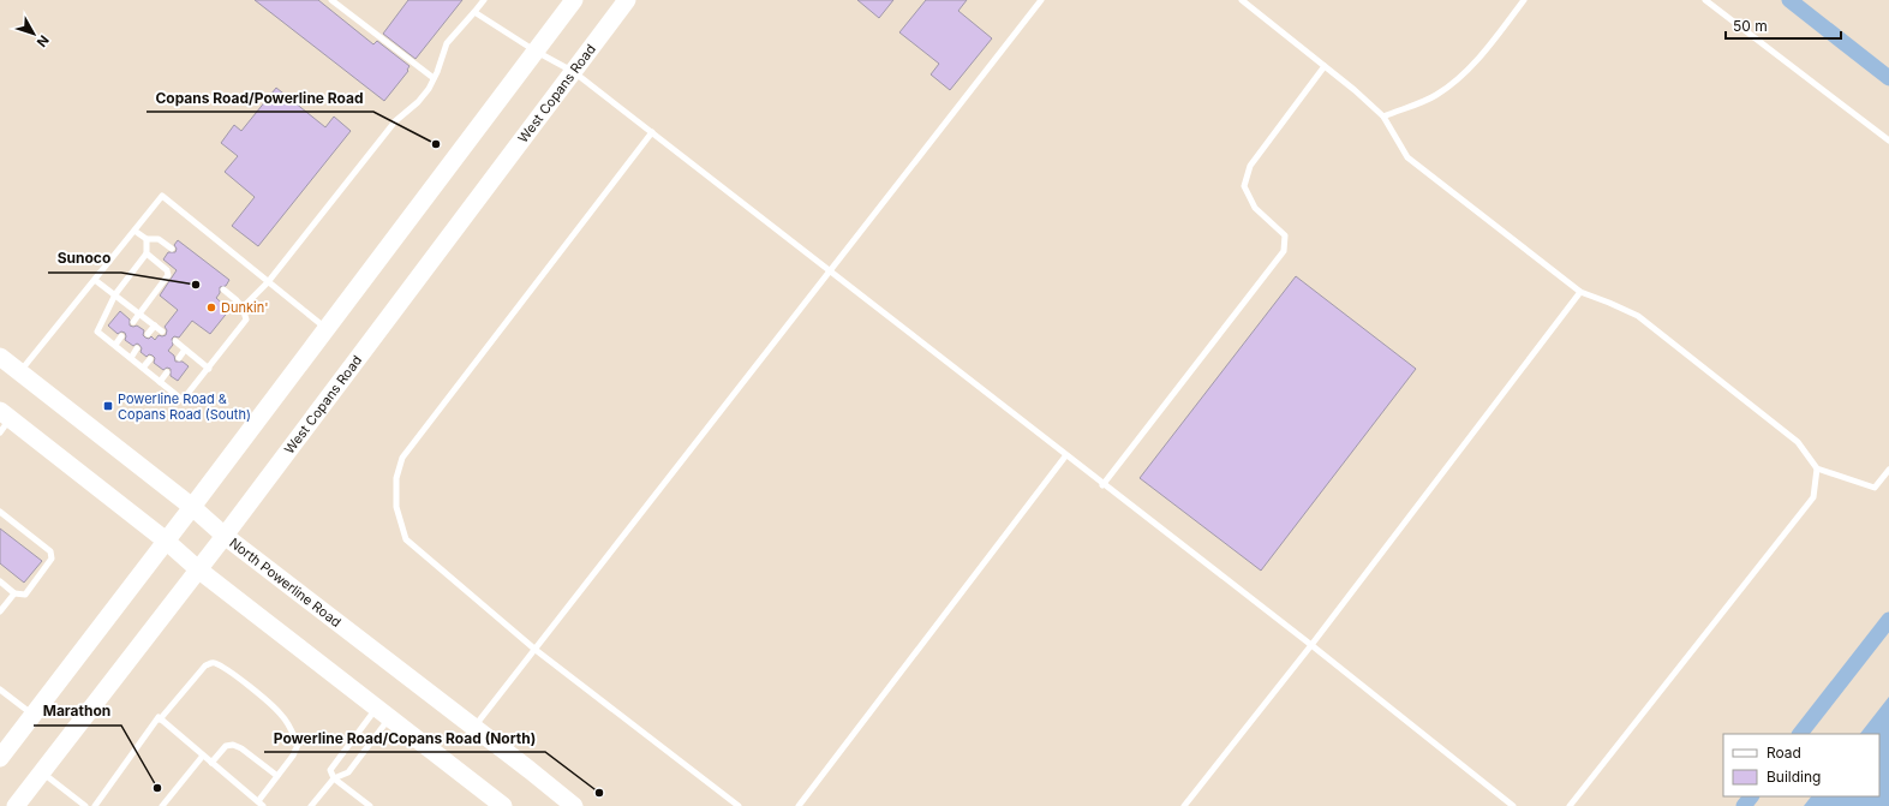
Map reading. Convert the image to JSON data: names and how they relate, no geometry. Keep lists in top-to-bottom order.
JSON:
{
  "streets": {
    "main road": ["West Copans Road", "North Powerline Road"]
  },
  "crossings": [
    ["West Copans Road", "North Powerline Road"]
  ],
  "places": {
    "other": [
      "Copans Road/Powerline Road",
      "Sunoco",
      "Dunkin'",
      "Marathon",
      "Powerline Road/Copans Road (North)"
    ],
    "transit": ["Powerline Road & Copans Road (South)"]
  },
  "legend": ["Road", "Building"],
  "scale_bar": "50 m",
  "north": "bottom right"
}
